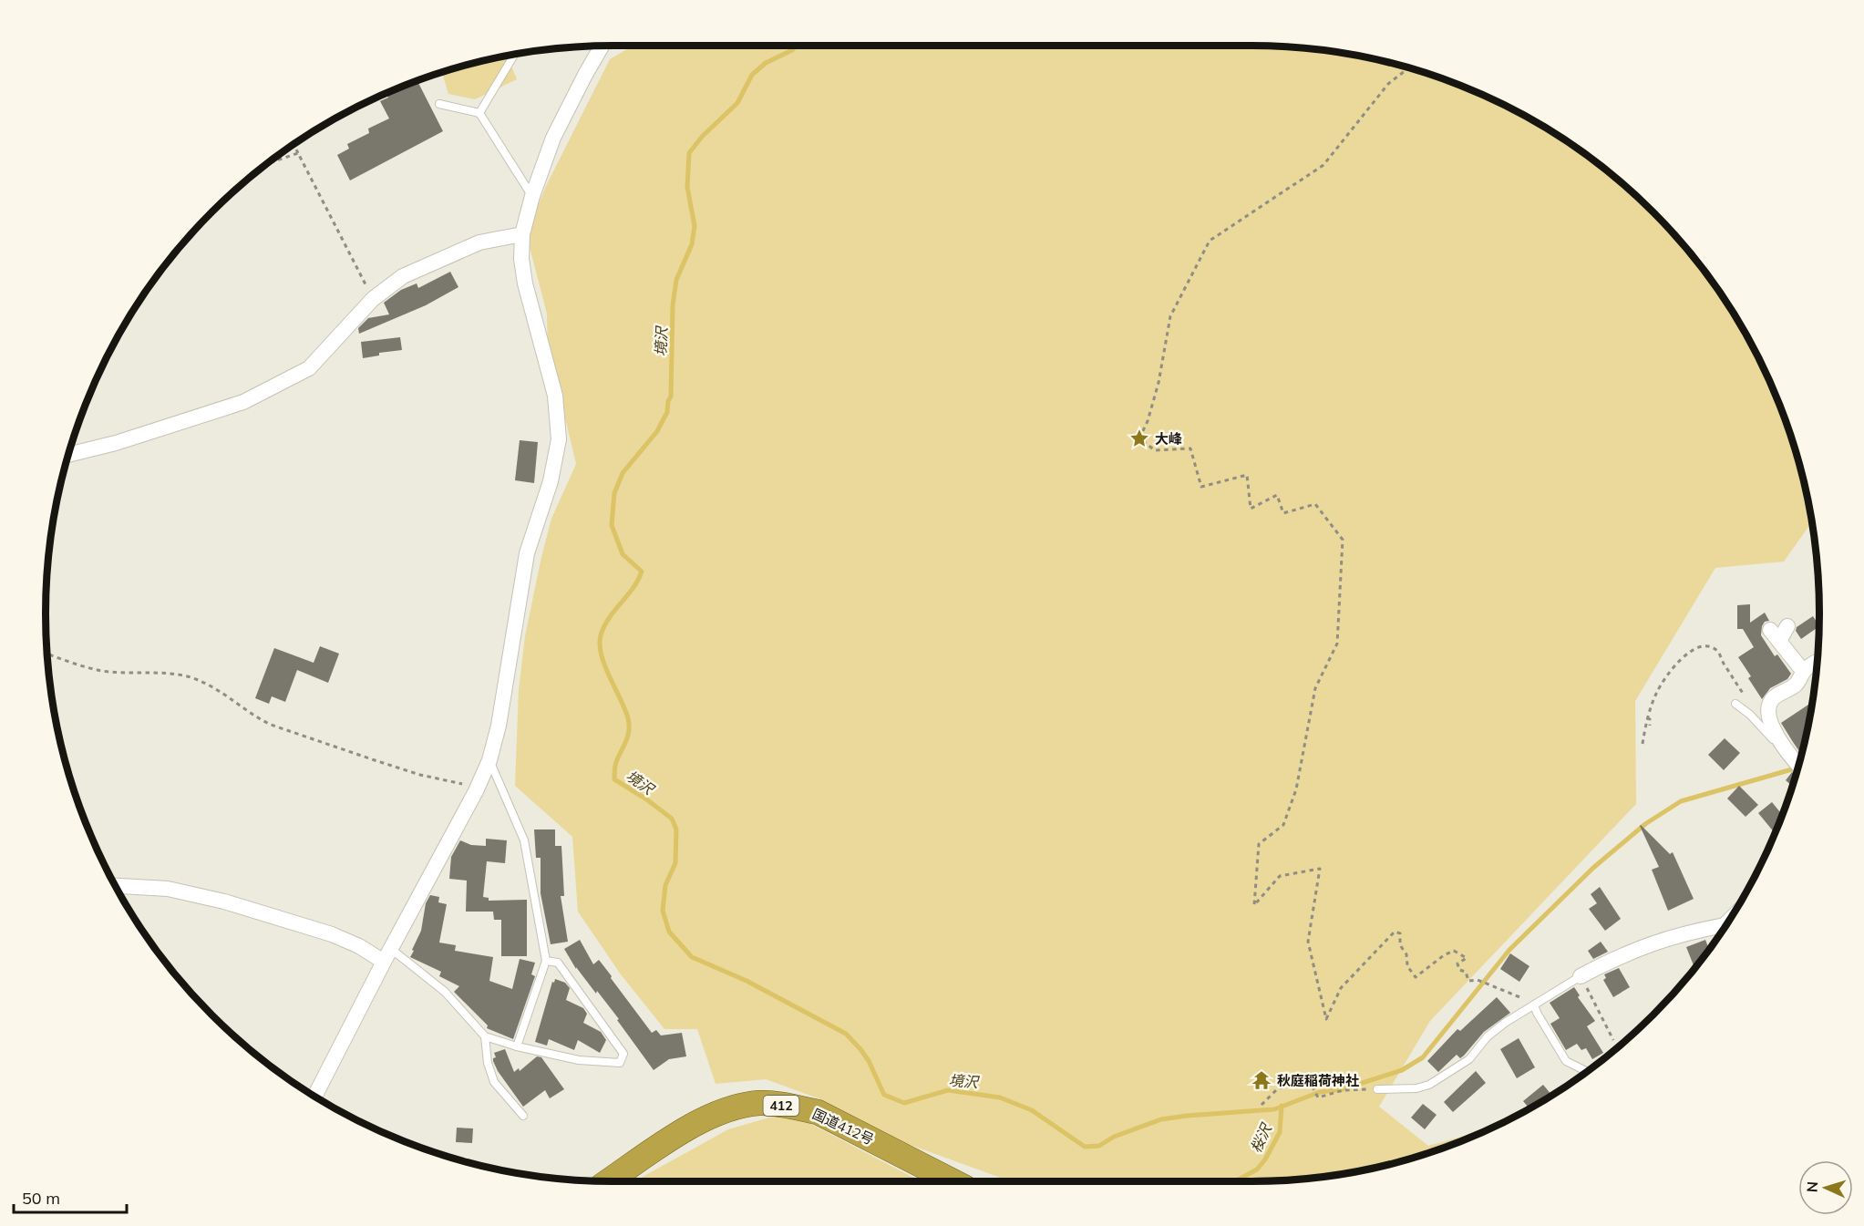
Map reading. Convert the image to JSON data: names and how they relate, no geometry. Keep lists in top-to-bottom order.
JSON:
{
  "streets": {
    "highway": ["412", "国道412号"]
  },
  "water": ["境沢", "桜沢"],
  "places": {
    "place": ["大峰"],
    "temple": ["秋庭稲荷神社"]
  },
  "scale_bar": "50 m",
  "north": "left"
}
